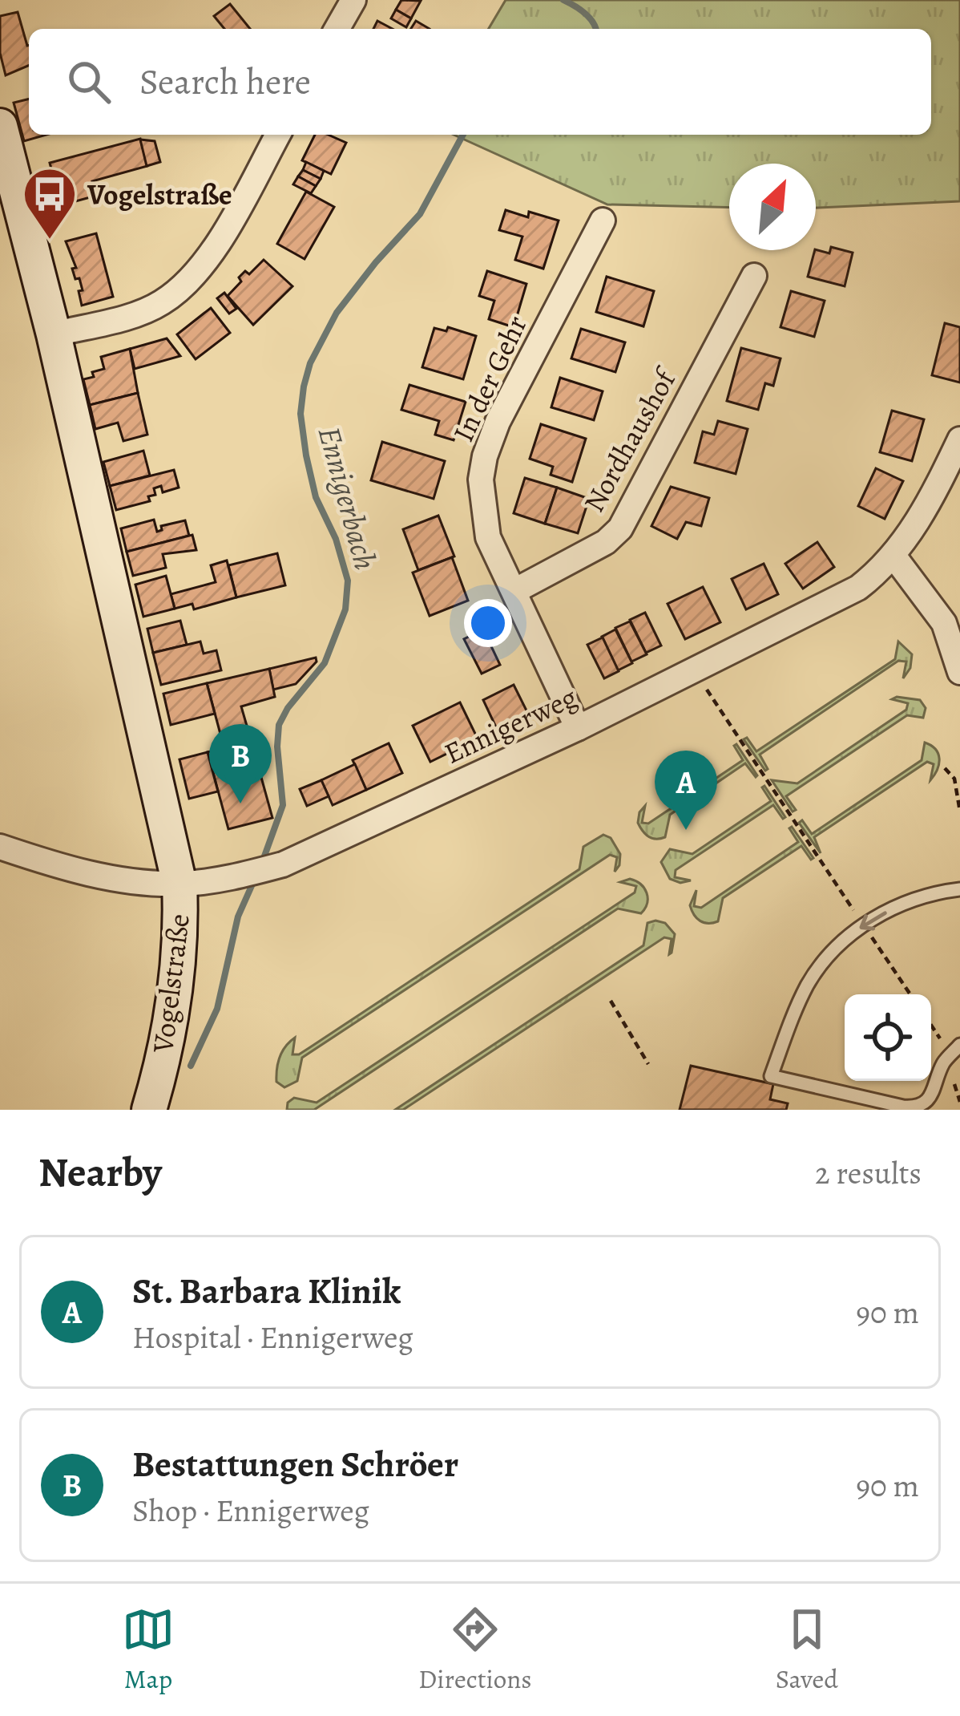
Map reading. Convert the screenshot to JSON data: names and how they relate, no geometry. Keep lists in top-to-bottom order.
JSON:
{
  "streets": {
    "street": [
      "In der Gehr",
      "Nordhaushof",
      "Ennigerweg",
      "Vogelstraße"
    ]
  },
  "crossings": [
    ["In der Gehr", "Nordhaushof"],
    ["In der Gehr", "Ennigerweg"],
    ["Ennigerweg", "Vogelstraße"]
  ],
  "water": ["Ennigerbach"],
  "places": {
    "bus stop": ["Vogelstraße"]
  },
  "north": "top right",
  "page": {
    "search": "Search here",
    "pins": ["B", "A"],
    "heading": ["Nearby", "2 results"],
    "list": [
      {
        "mark": "A",
        "name": "St. Barbara Klinik",
        "note": "Hospital · Ennigerweg",
        "value": "90 m"
      },
      {
        "mark": "B",
        "name": "Bestattungen Schröer",
        "note": "Shop · Ennigerweg",
        "value": "90 m"
      }
    ],
    "nav": ["Map", "Directions", "Saved"]
  }
}
